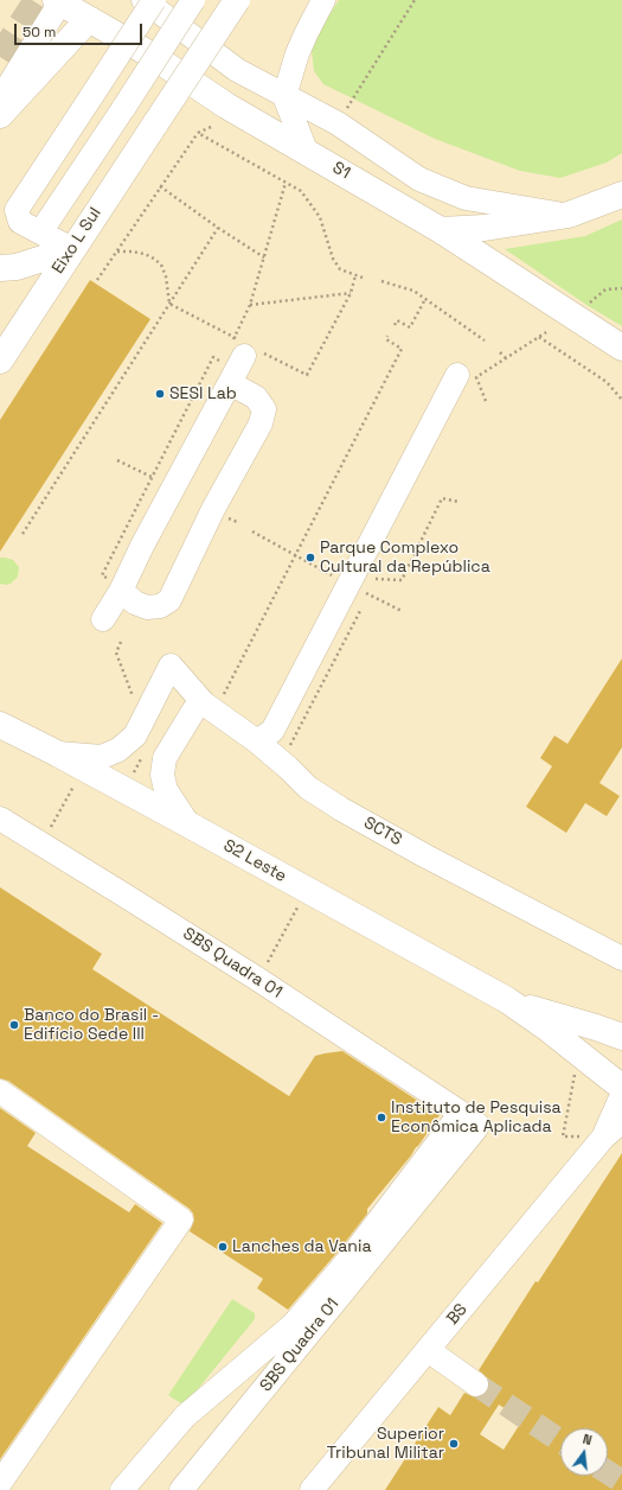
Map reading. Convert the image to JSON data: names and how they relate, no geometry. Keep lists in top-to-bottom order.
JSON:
{
  "streets": {
    "main road": ["S1", "Eixo L Sul", "S2 Leste"],
    "street": ["SCTS", "SBS Quadra 01", "BS"]
  },
  "crossings": [
    ["SCTS", "S2 Leste"],
    ["S2 Leste", "BS"]
  ],
  "places": [
    "SESI Lab",
    "Parque Complexo Cultural da República",
    "Banco do Brasil - Edifício Sede III",
    "Instituto de Pesquisa Econômica Aplicada",
    "Lanches da Vania",
    "Superior Tribunal Militar"
  ],
  "scale_bar": "50 m",
  "north": "top"
}
